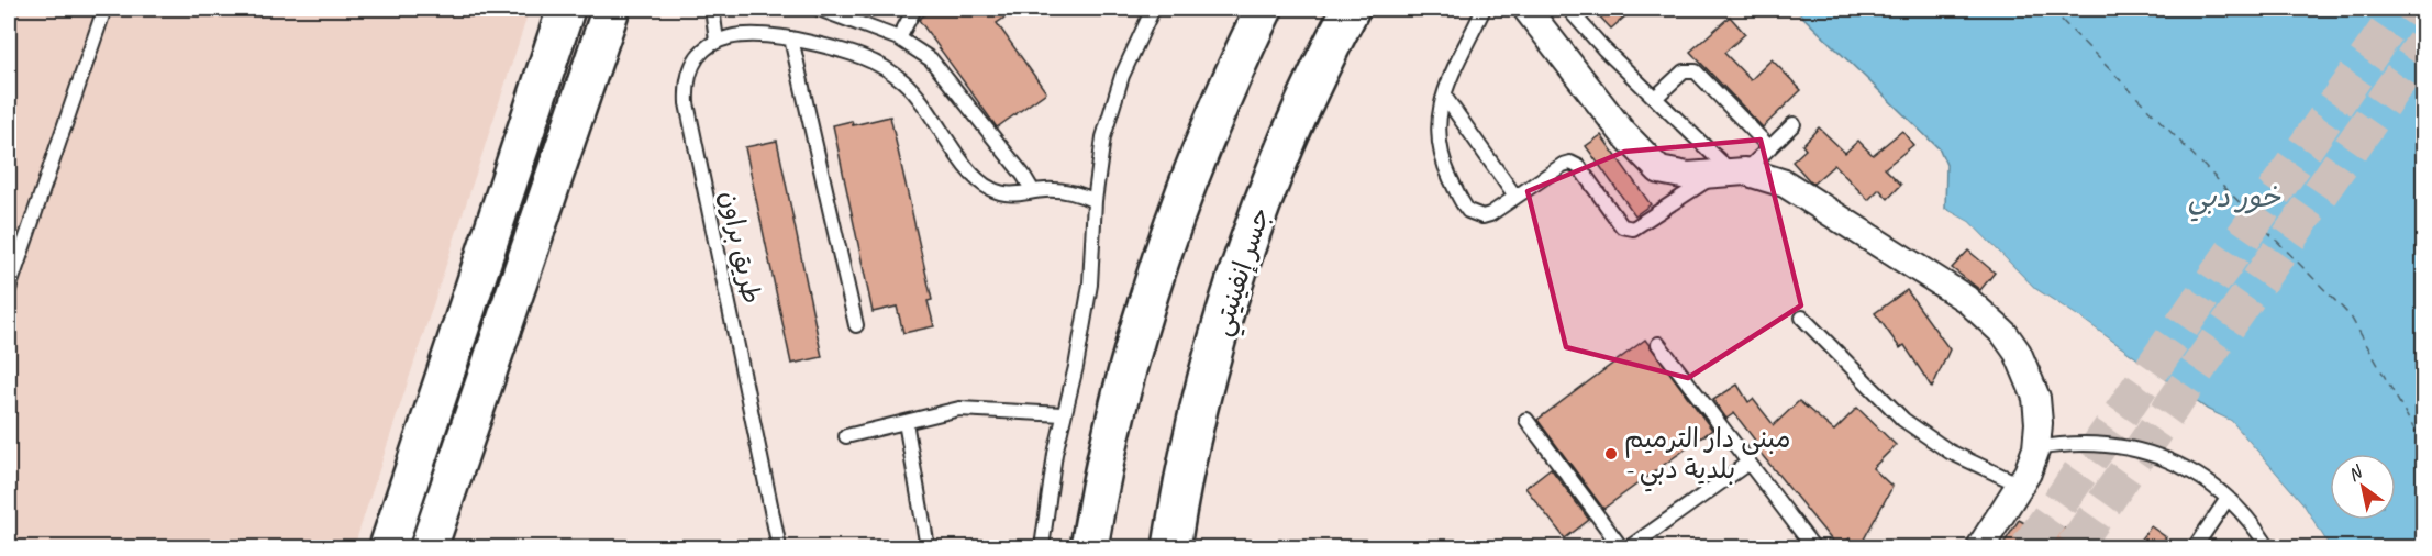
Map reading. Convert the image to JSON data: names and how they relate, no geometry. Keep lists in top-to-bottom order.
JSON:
{
  "streets": {
    "main road": ["جسر إنفينيتي"],
    "lane": ["طريق براون"]
  },
  "water": ["خور دبي"],
  "places": ["مبنى دار الترميم - بلدية دبي"],
  "north": "top left"
}
